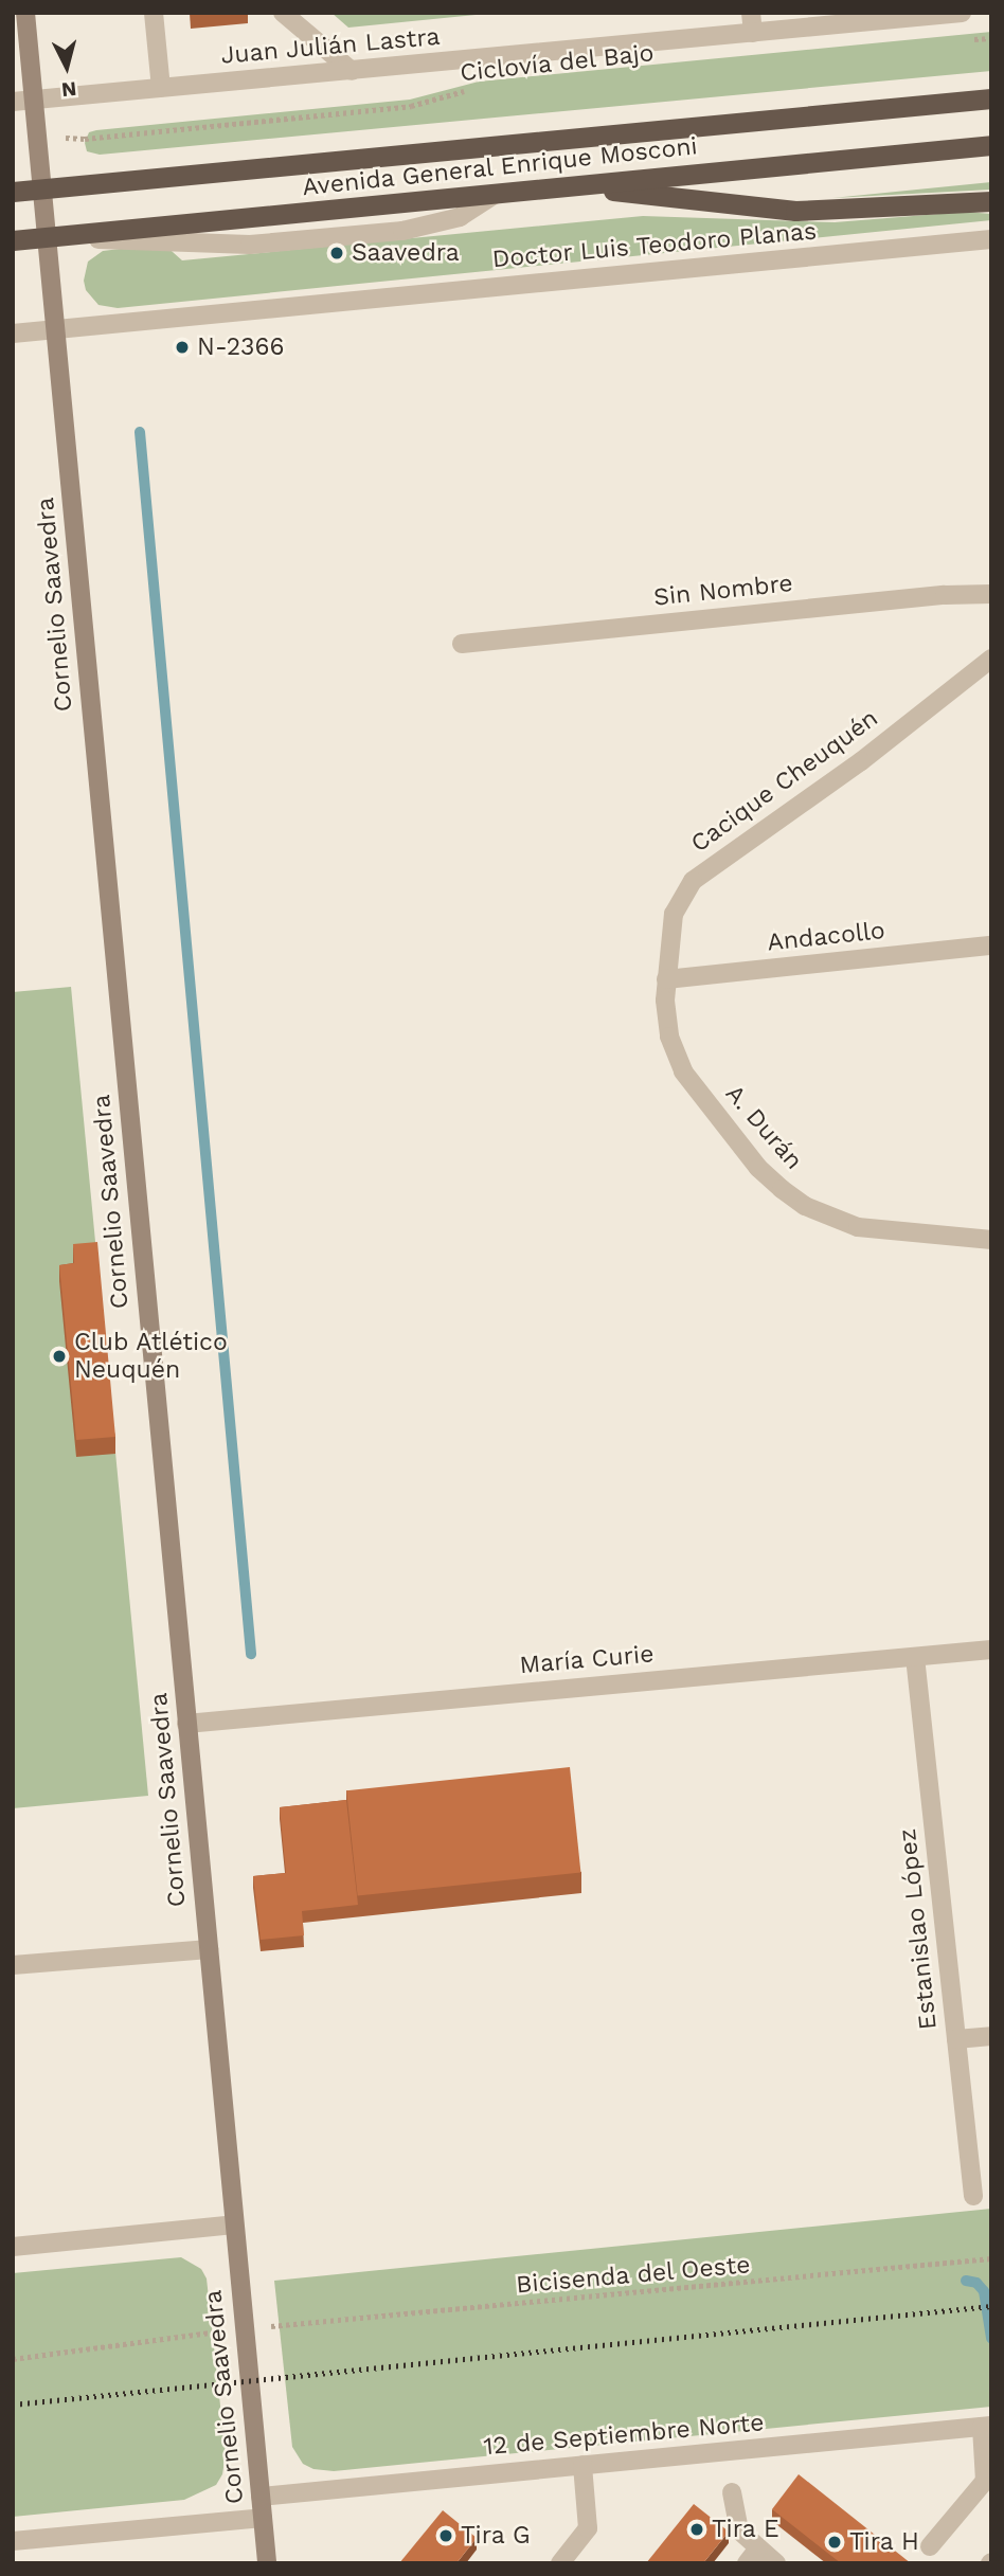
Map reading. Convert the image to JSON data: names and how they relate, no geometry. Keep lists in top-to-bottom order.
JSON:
{
  "streets": {
    "highway": ["Avenida General Enrique Mosconi"],
    "main road": ["Cornelio Saavedra"],
    "street": [
      "Juan Julián Lastra",
      "Doctor Luis Teodoro Planas",
      "Sin Nombre",
      "Cacique Cheuquén",
      "Andacollo",
      "A. Durán",
      "María Curie",
      "Estanislao López",
      "12 de Septiembre Norte"
    ],
    "path": ["Ciclovía del Bajo", "Bicisenda del Oeste"]
  },
  "crossings": [
    ["Juan Julián Lastra", "Cornelio Saavedra"],
    ["Avenida General Enrique Mosconi", "Cornelio Saavedra"],
    ["Doctor Luis Teodoro Planas", "Cornelio Saavedra"],
    ["Cornelio Saavedra", "María Curie"],
    ["Cornelio Saavedra", "12 de Septiembre Norte"],
    ["Cacique Cheuquén", "Andacollo"],
    ["Cacique Cheuquén", "A. Durán"],
    ["Andacollo", "A. Durán"],
    ["María Curie", "Estanislao López"]
  ],
  "places": [
    "Saavedra",
    "N-2366",
    "Club Atlético Neuquén",
    "Tira E",
    "Tira G",
    "Tira H"
  ],
  "north": "bottom"
}
